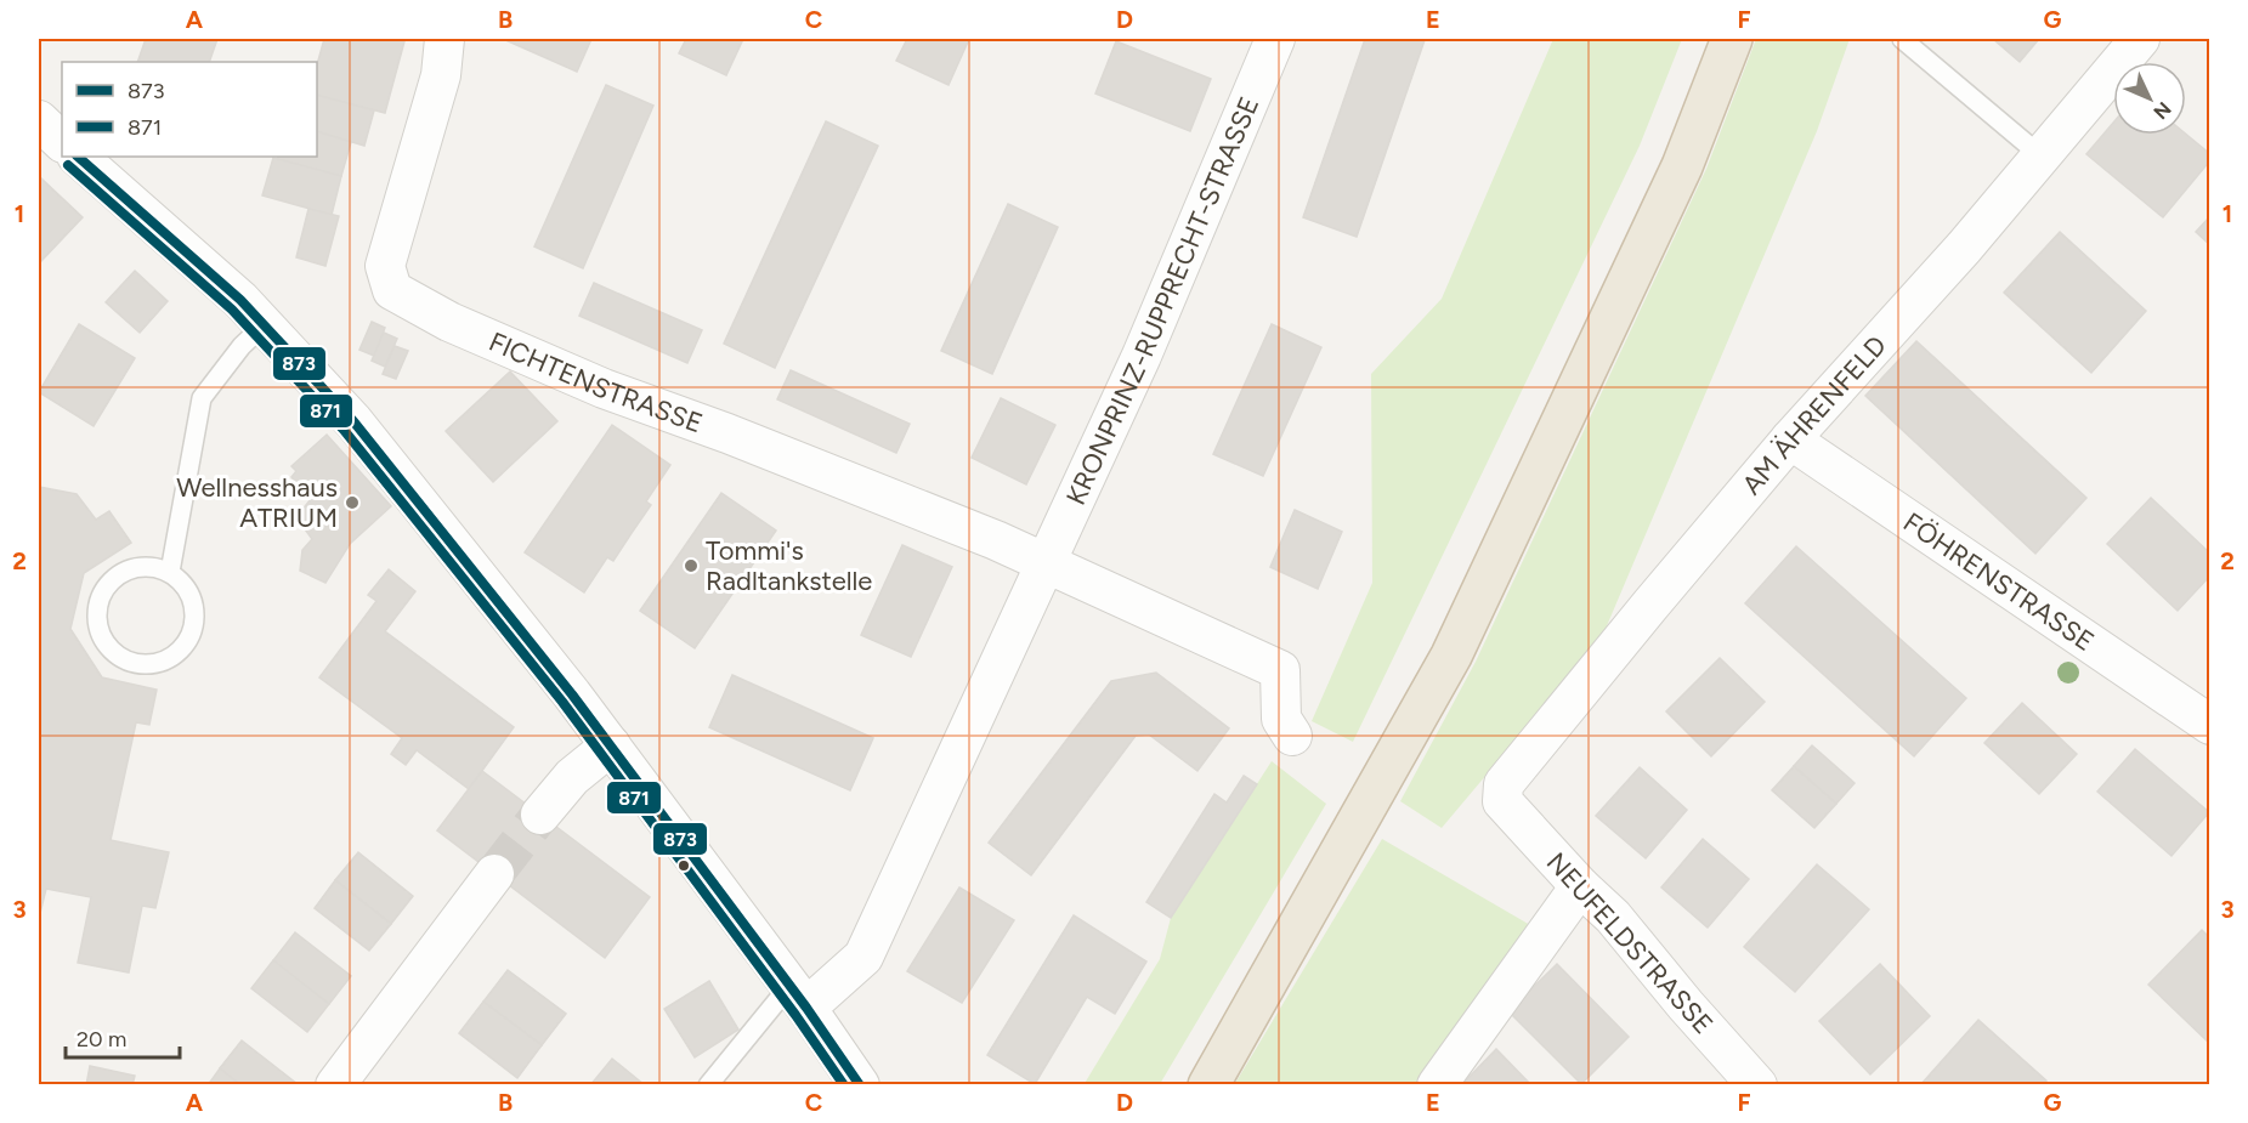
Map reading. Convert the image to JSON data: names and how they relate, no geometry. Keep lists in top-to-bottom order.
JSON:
{
  "streets": {
    "street": [
      "KRONPRINZ-RUPPRECHT-STRASSE",
      "FICHTENSTRASSE",
      "AM ÄHRENFELD",
      "FÖHRENSTRASSE",
      "NEUFELDSTRASSE"
    ]
  },
  "crossings": [
    ["KRONPRINZ-RUPPRECHT-STRASSE", "FICHTENSTRASSE"],
    ["AM ÄHRENFELD", "FÖHRENSTRASSE"],
    ["AM ÄHRENFELD", "NEUFELDSTRASSE"]
  ],
  "places": ["Wellnesshaus ATRIUM", "Tommi's Radltankstelle"],
  "lines": ["transit line 873", "transit line 871"],
  "legend": ["873", "871"],
  "scale_bar": "20 m",
  "north": "bottom right",
  "grid": {
    "columns": [
      "A",
      "B",
      "C",
      "D",
      "E",
      "F",
      "G"
    ],
    "rows": ["1", "2", "3"]
  }
}
